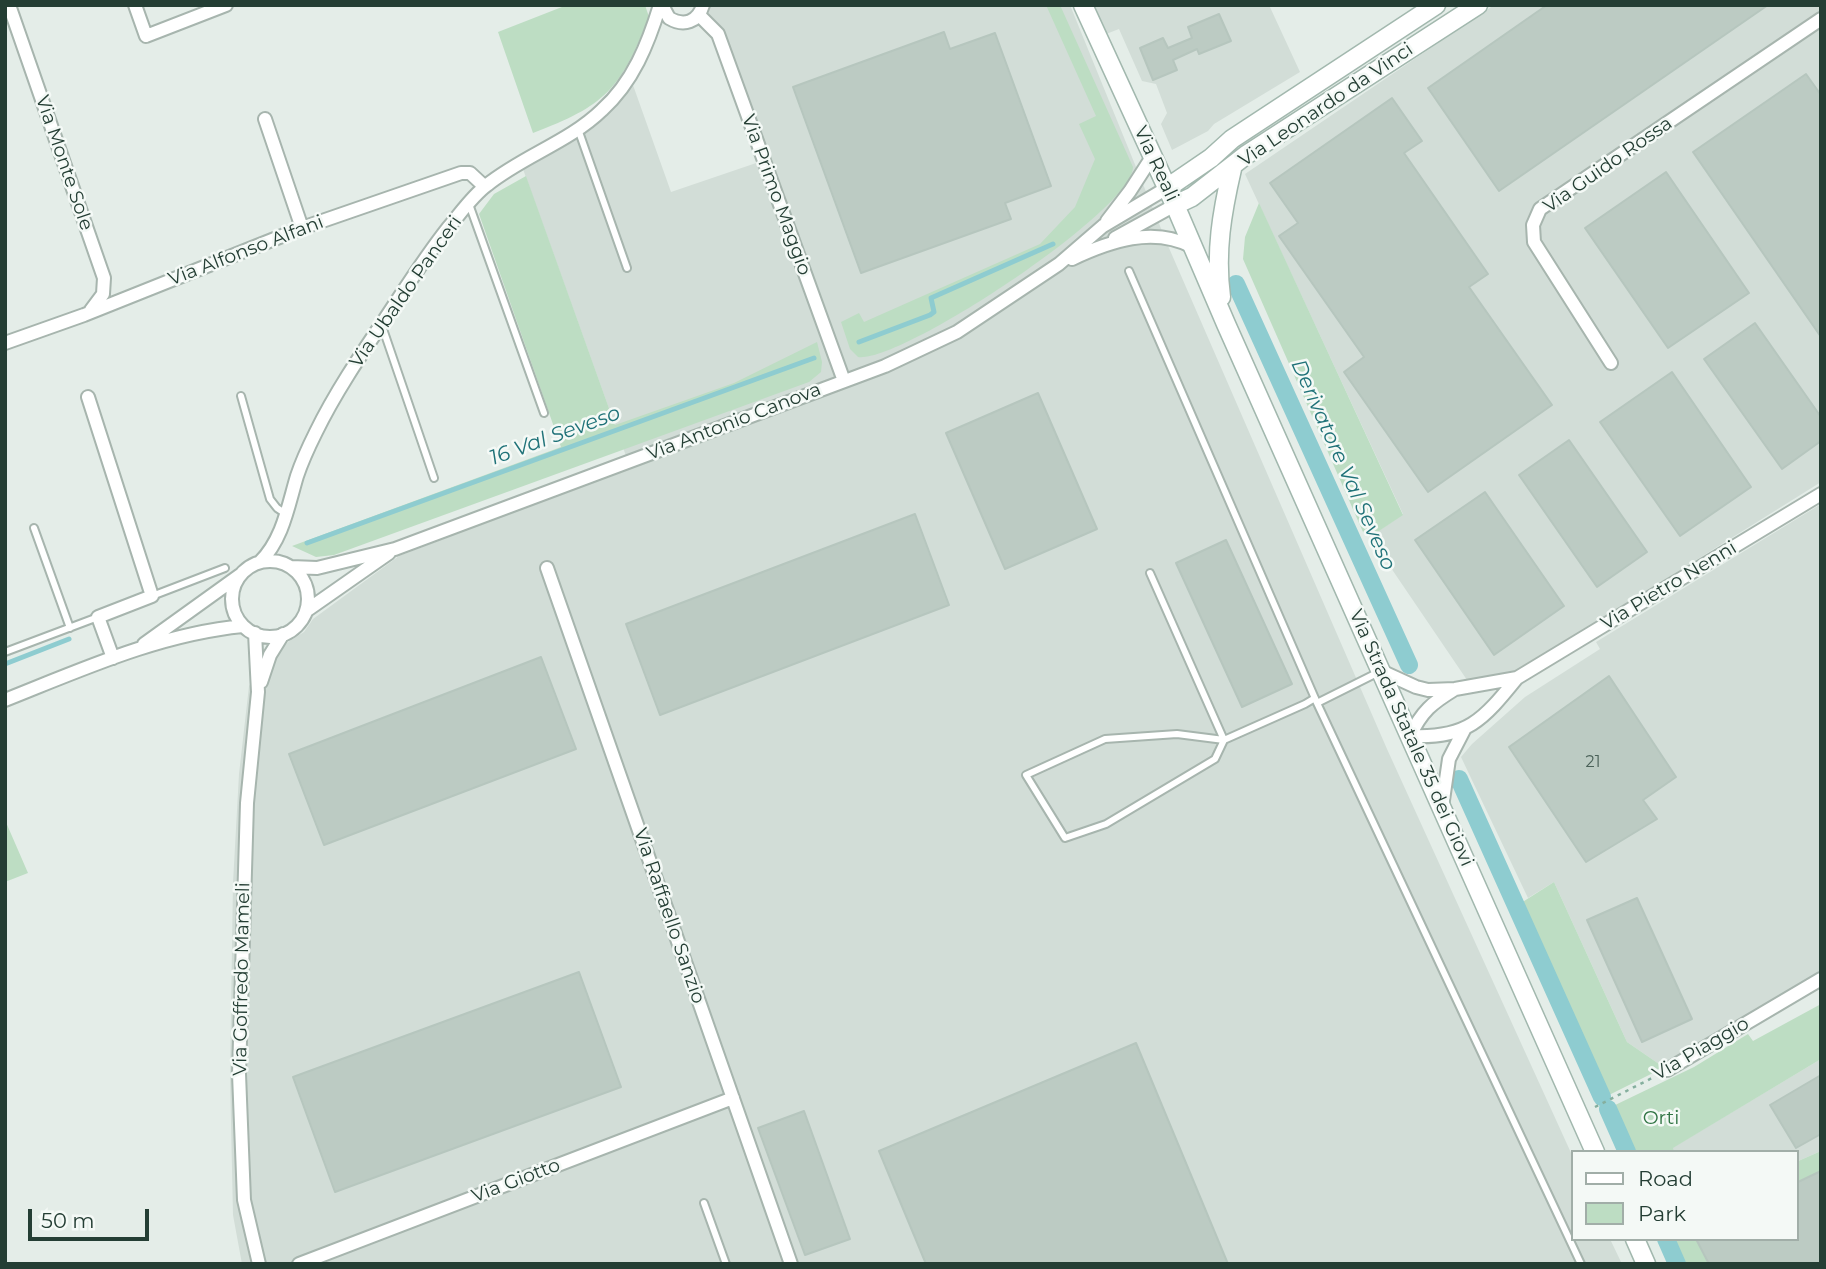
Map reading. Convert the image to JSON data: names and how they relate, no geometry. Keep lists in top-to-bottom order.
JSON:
{
  "streets": {
    "main road": ["Via Leonardo da Vinci", "Via Reali", "Via Strada Statale 35 dei Giovi"],
    "street": [
      "Via Monte Sole",
      "Via Guido Rossa",
      "Via Primo Maggio",
      "Via Alfonso Alfani",
      "Via Ubaldo Panceri",
      "Via Antonio Canova",
      "Via Pietro Nenni",
      "Via Raffaello Sanzio",
      "Via Goffredo Mameli",
      "Via Piaggio",
      "Via Giotto"
    ]
  },
  "crossings": [
    ["Via Leonardo da Vinci", "Via Reali"],
    ["Via Leonardo da Vinci", "Via Antonio Canova"],
    ["Via Monte Sole", "Via Alfonso Alfani"],
    ["Via Reali", "Via Antonio Canova"],
    ["Via Reali", "Via Strada Statale 35 dei Giovi"],
    ["Via Primo Maggio", "Via Antonio Canova"],
    ["Via Alfonso Alfani", "Via Ubaldo Panceri"],
    ["Via Ubaldo Panceri", "Via Antonio Canova"],
    ["Via Pietro Nenni", "Via Strada Statale 35 dei Giovi"],
    ["Via Strada Statale 35 dei Giovi", "Via Piaggio"],
    ["Via Raffaello Sanzio", "Via Giotto"]
  ],
  "water": ["16 Val Seveso", "Derivatore Val Seveso"],
  "parks": ["Orti"],
  "house_numbers": ["21"],
  "legend": ["Road", "Park"],
  "scale_bar": "50 m"
}
